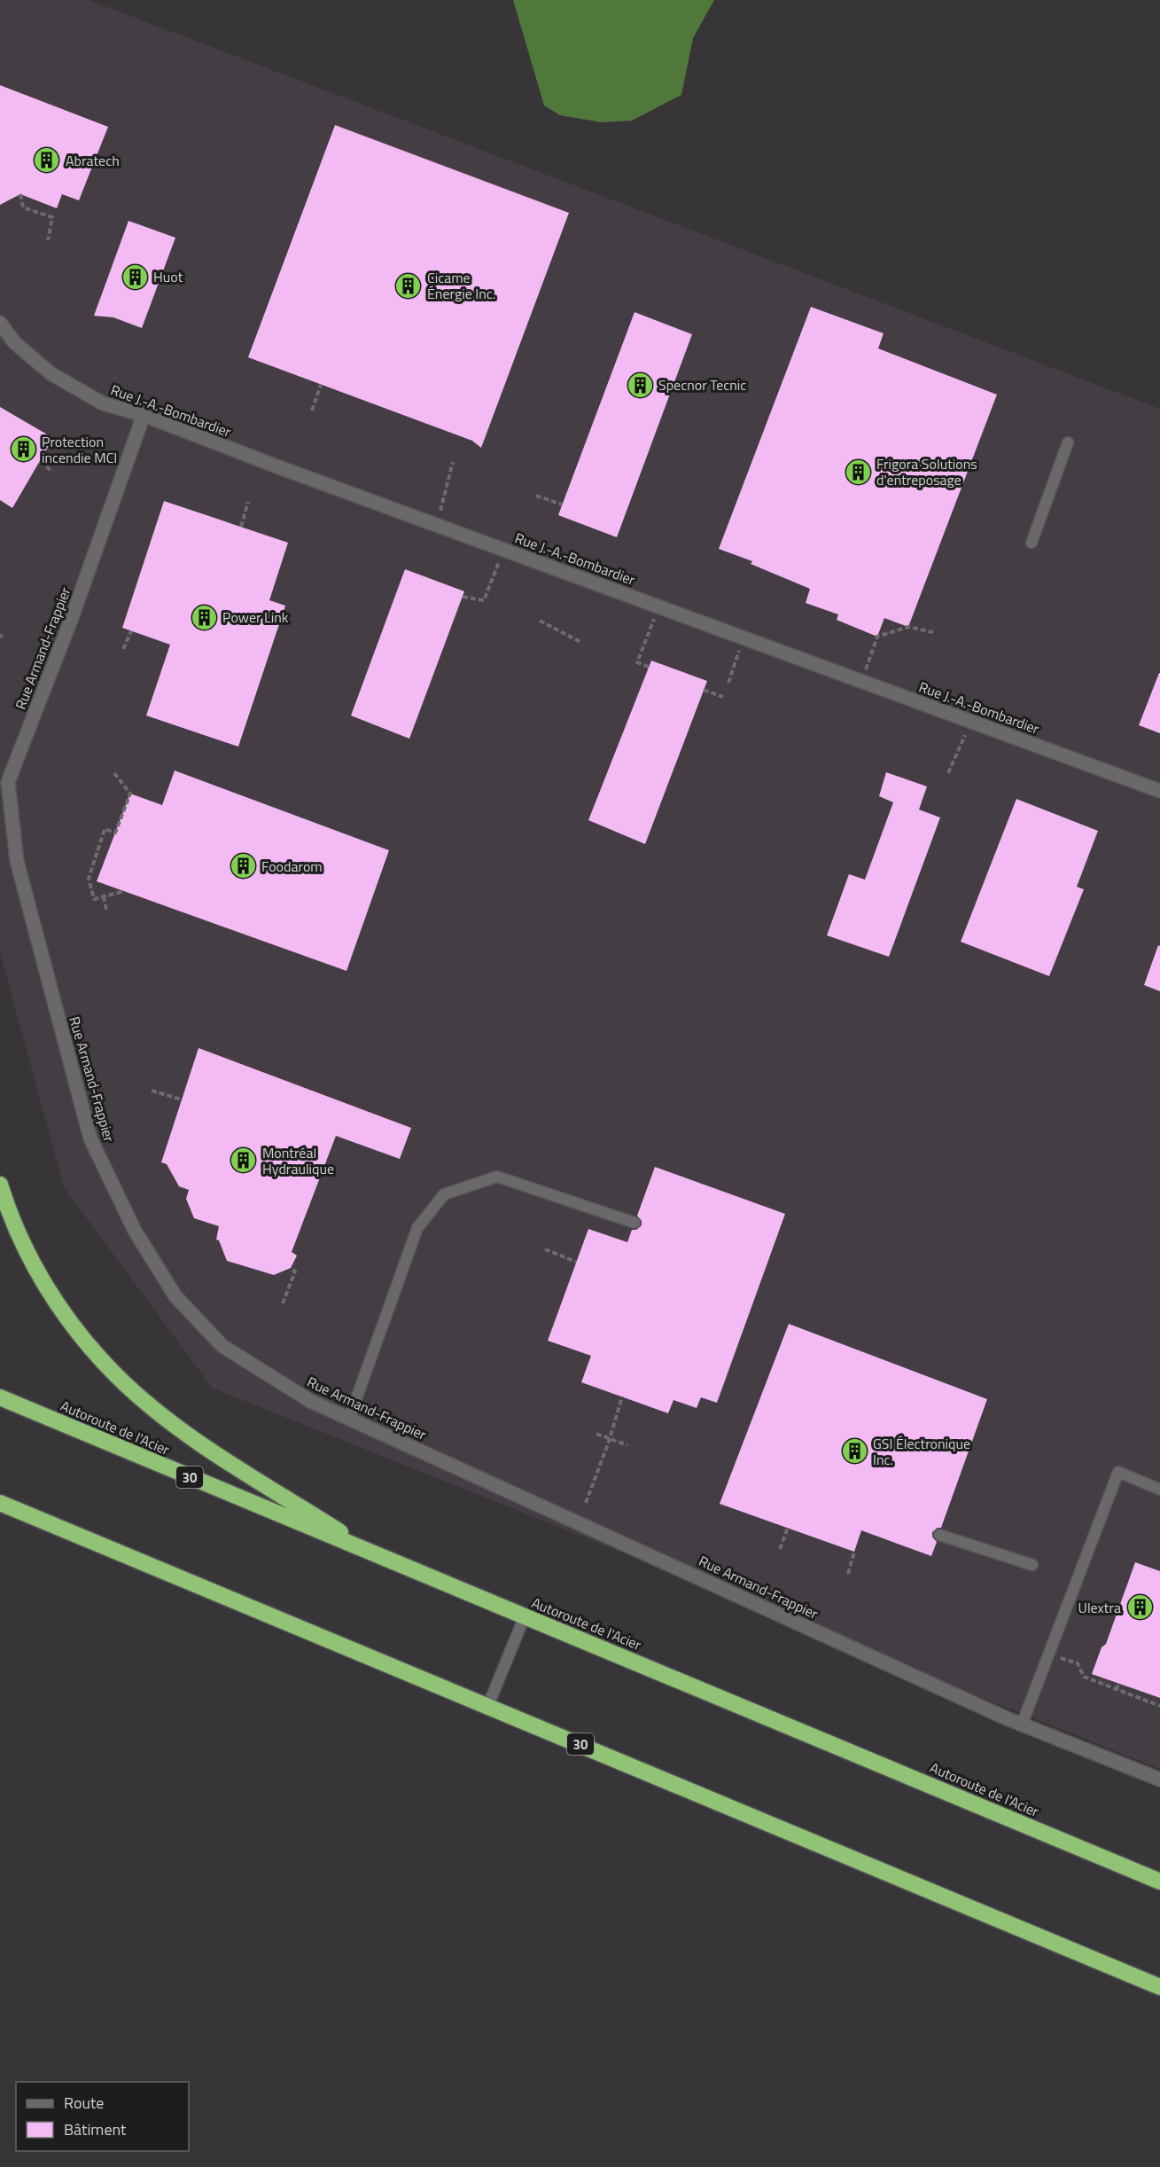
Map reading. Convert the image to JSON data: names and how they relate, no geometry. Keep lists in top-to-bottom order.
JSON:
{
  "streets": {
    "highway": ["Autoroute de l'Acier", "30"],
    "street": ["Rue J.-A.-Bombardier", "Rue Armand-Frappier"]
  },
  "crossings": [
    ["Rue J.-A.-Bombardier", "Rue Armand-Frappier"]
  ],
  "places": {
    "building": [
      "Abratech",
      "Huot",
      "Cicame Énergie Inc.",
      "Specnor Tecnic",
      "Protection incendie MCI",
      "Frigora Solutions d'entreposage",
      "Power Link",
      "Foodarom",
      "Montréal Hydraulique",
      "GSI Électronique Inc.",
      "Ulextra"
    ]
  },
  "legend": ["Route", "Bâtiment"]
}
